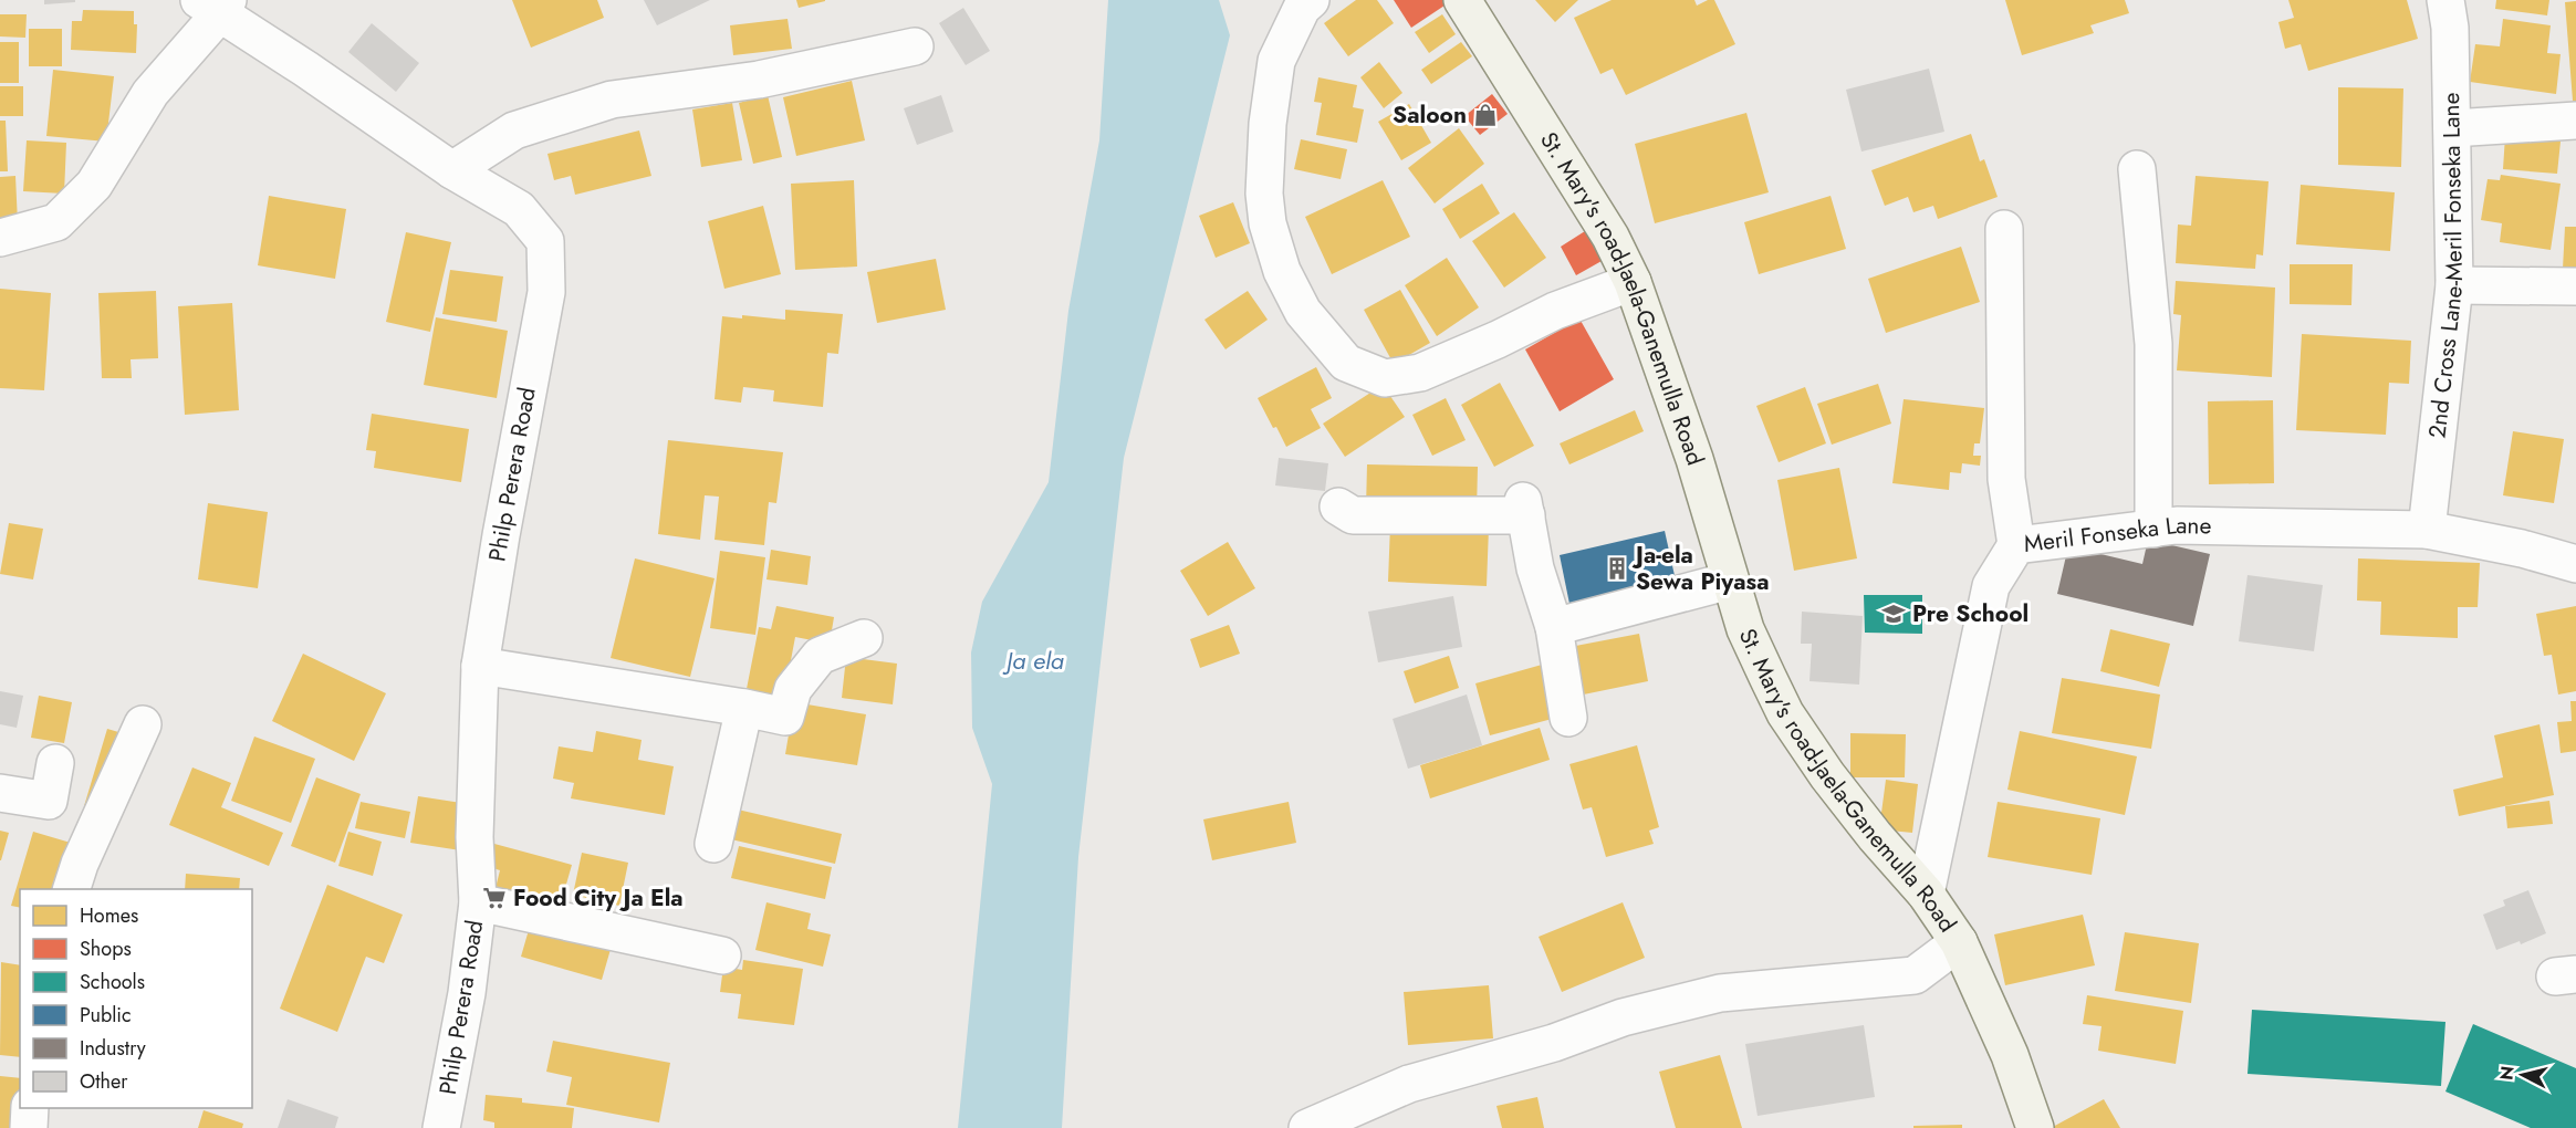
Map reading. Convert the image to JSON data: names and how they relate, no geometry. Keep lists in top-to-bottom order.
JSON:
{
  "streets": {
    "main road": ["St. Mary's road-Jaela-Ganemulla Road"],
    "street": ["2nd Cross Lane-Meril Fonseka Lane", "Philp Perera Road", "Meril Fonseka Lane"]
  },
  "crossings": [
    ["2nd Cross Lane-Meril Fonseka Lane", "Meril Fonseka Lane"],
    ["St. Mary's road-Jaela-Ganemulla Road", "Meril Fonseka Lane"]
  ],
  "water": ["Ja ela"],
  "places": {
    "shop": ["Saloon"],
    "building": ["Ja-ela Sewa Piyasa"],
    "school or university": ["Pre School"],
    "supermarket": ["Food City Ja Ela"]
  },
  "legend": [
    "Homes",
    "Shops",
    "Schools",
    "Public",
    "Industry",
    "Other"
  ],
  "north": "left"
}
